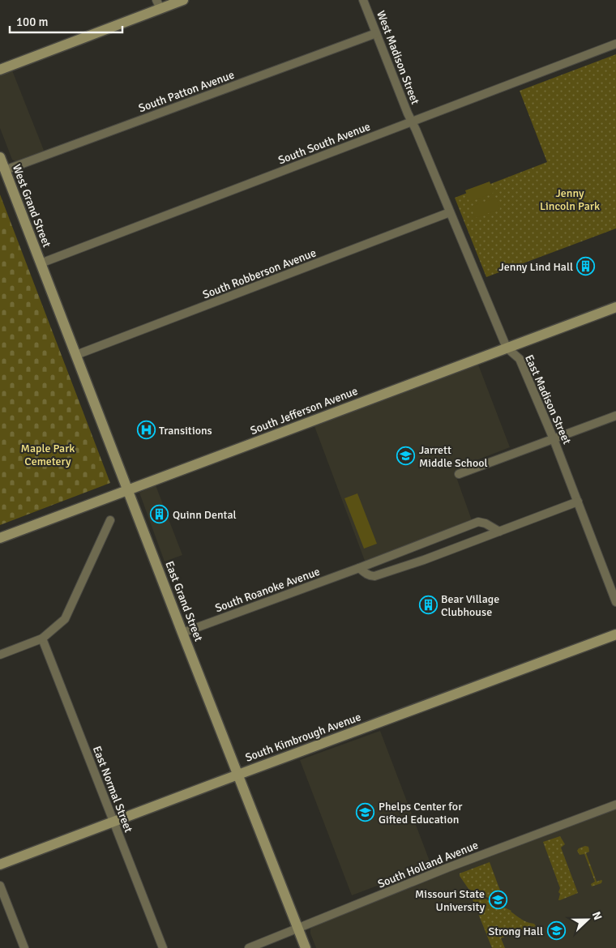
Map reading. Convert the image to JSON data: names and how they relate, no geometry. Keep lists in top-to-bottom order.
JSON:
{
  "streets": {
    "main road": [
      "West Grand Street",
      "South Jefferson Avenue",
      "East Grand Street",
      "South Kimbrough Avenue"
    ],
    "street": [
      "West Madison Street",
      "South Patton Avenue",
      "South South Avenue",
      "South Robberson Avenue",
      "East Madison Street",
      "South Roanoke Avenue",
      "East Normal Street",
      "South Holland Avenue"
    ]
  },
  "crossings": [
    ["West Madison Street", "South Patton Avenue"],
    ["West Madison Street", "South South Avenue"],
    ["West Madison Street", "East Madison Street"],
    ["South Patton Avenue", "West Grand Street"],
    ["South South Avenue", "West Grand Street"],
    ["South South Avenue", "East Madison Street"],
    ["South South Avenue", "East Grand Street"],
    ["West Grand Street", "East Grand Street"],
    ["South Robberson Avenue", "East Madison Street"],
    ["South Robberson Avenue", "East Grand Street"],
    ["East Madison Street", "South Jefferson Avenue"],
    ["South Jefferson Avenue", "East Grand Street"],
    ["South Roanoke Avenue", "East Grand Street"],
    ["East Grand Street", "South Kimbrough Avenue"],
    ["East Grand Street", "South Holland Avenue"],
    ["South Kimbrough Avenue", "East Normal Street"]
  ],
  "parks": ["Jenny Lincoln Park", "Maple Park Cemetery"],
  "places": {
    "building": ["Jenny Lind Hall", "Quinn Dental", "Bear Village Clubhouse"],
    "hospital": ["Transitions"],
    "school or university": [
      "Jarrett Middle School",
      "Phelps Center for Gifted Education",
      "Missouri State University",
      "Strong Hall"
    ]
  },
  "scale_bar": "100 m",
  "north": "right"
}
